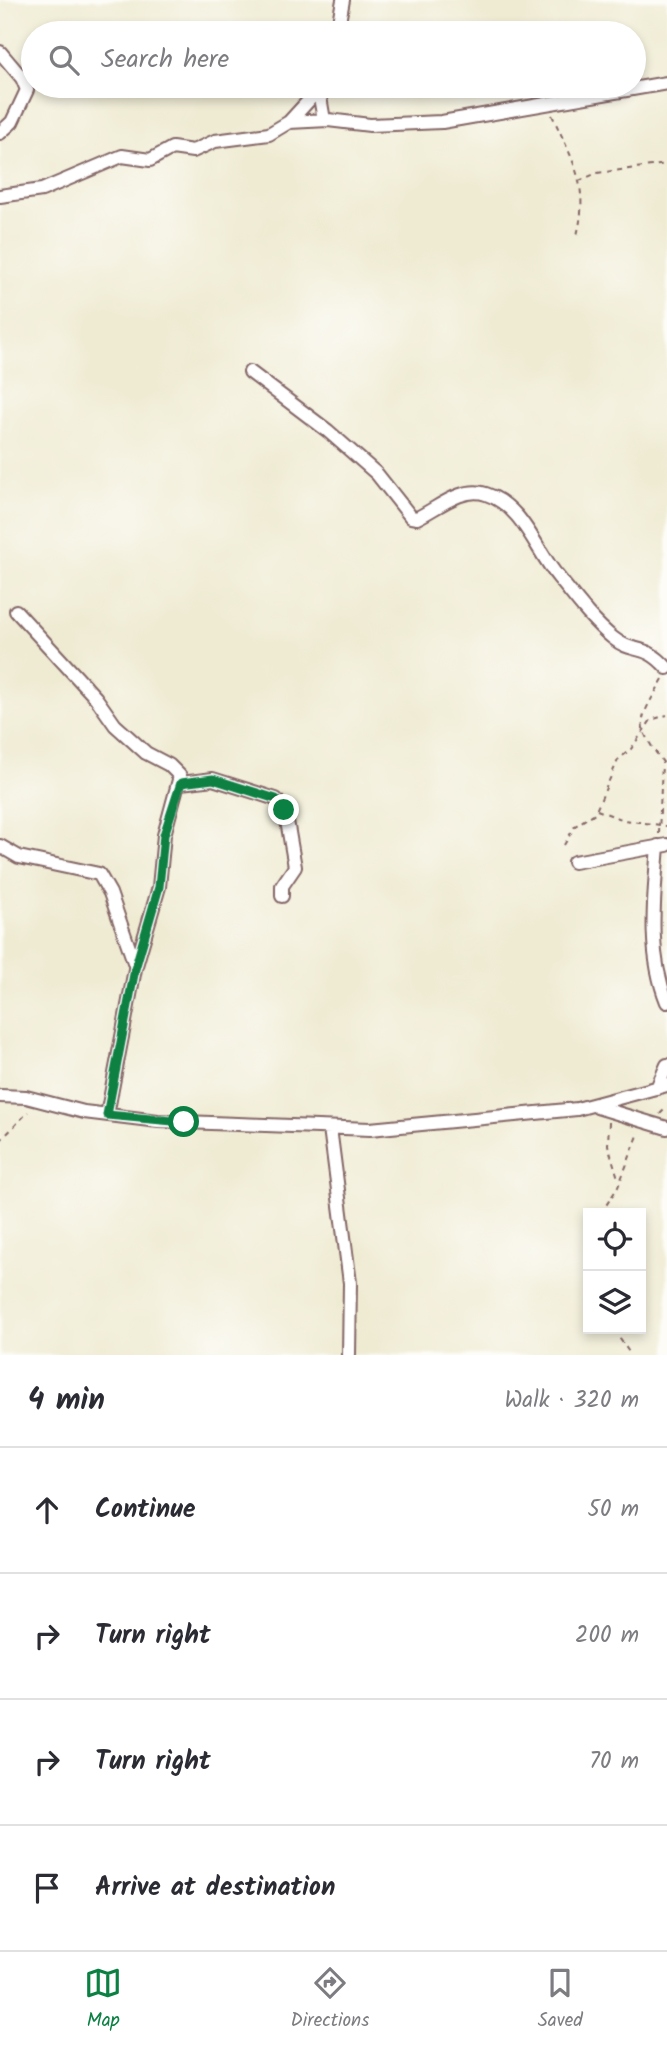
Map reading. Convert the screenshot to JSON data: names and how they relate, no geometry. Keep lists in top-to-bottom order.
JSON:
{
  "page": {
    "search": "Search here",
    "heading": ["4 min", "Walk · 320 m"],
    "list": [
      ["Continue", "50 m"],
      ["Turn right", "200 m"],
      ["Turn right", "70 m"],
      "Arrive at destination"
    ],
    "nav": ["Map", "Directions", "Saved"]
  }
}
